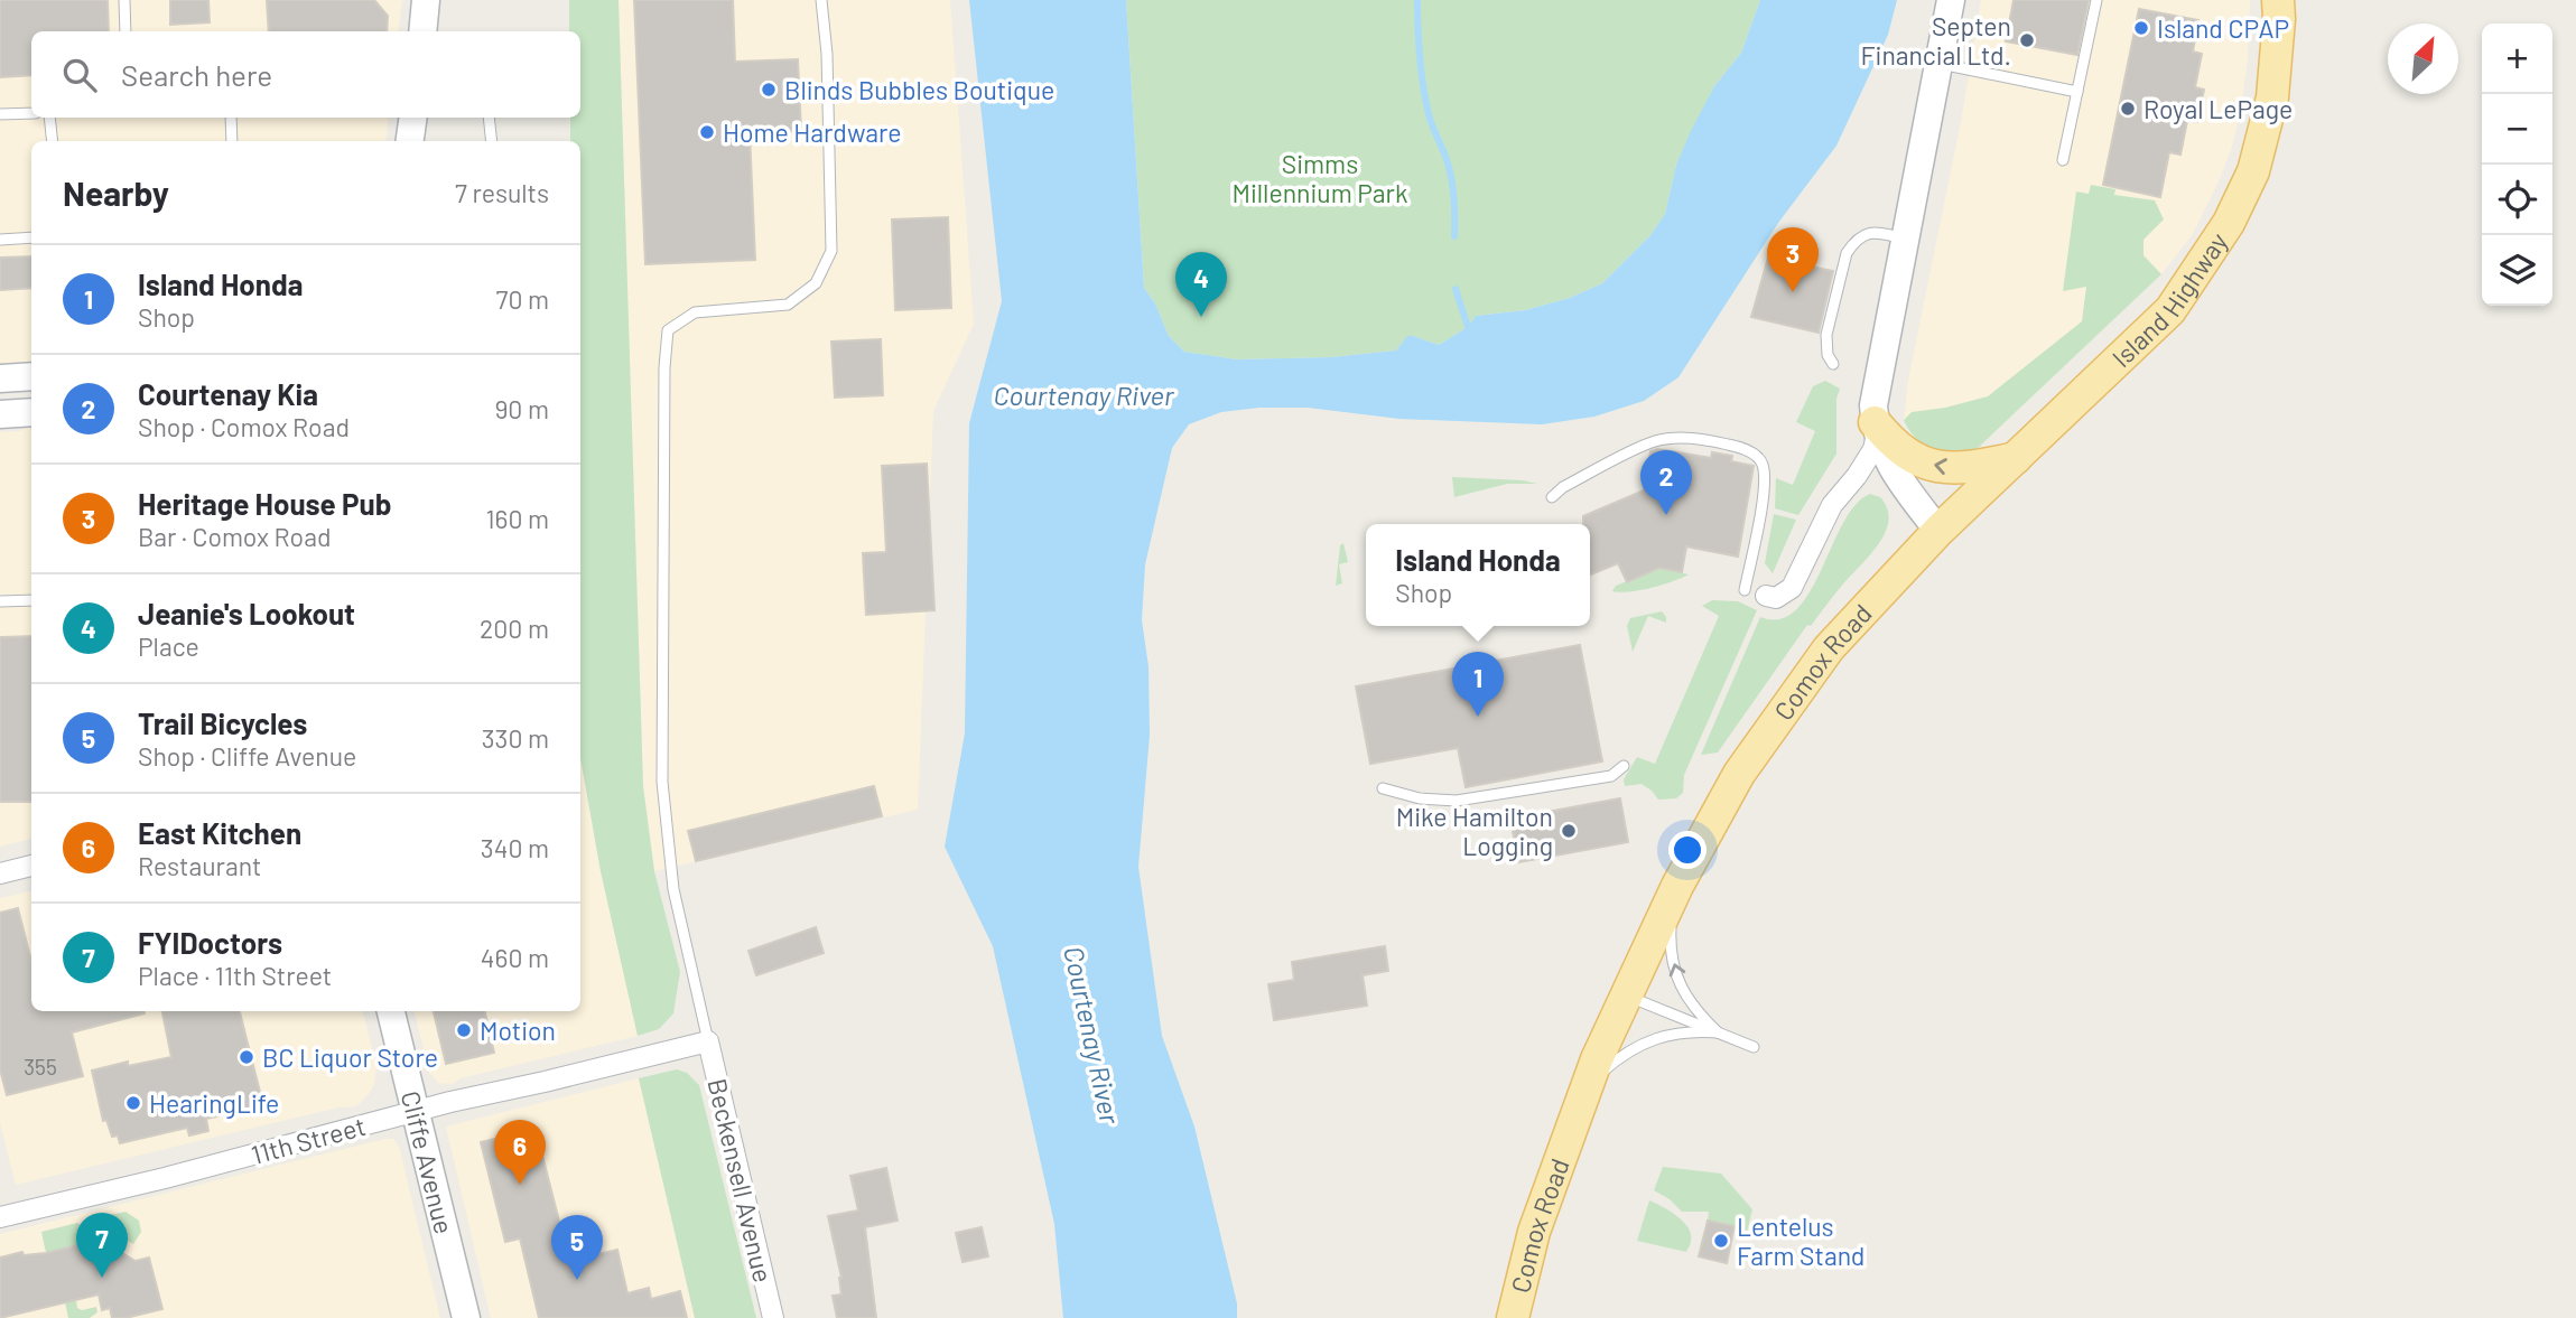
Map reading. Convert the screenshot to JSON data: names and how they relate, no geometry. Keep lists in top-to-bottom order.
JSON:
{
  "streets": {
    "main road": ["Island Highway", "Comox Road"],
    "street": ["11th Street", "Cliffe Avenue", "Beckensell Avenue"]
  },
  "crossings": [
    ["Island Highway", "Comox Road"],
    ["11th Street", "Cliffe Avenue"],
    ["11th Street", "Beckensell Avenue"]
  ],
  "water": ["Courtenay River"],
  "parks": ["Simms Millennium Park"],
  "places": [
    "Island CPAP",
    "Septen Financial Ltd.",
    "Blinds Bubbles Boutique",
    "Royal LePage",
    "Home Hardware",
    "Mike Hamilton Logging",
    "Motion",
    "BC Liquor Store",
    "HearingLife",
    "Lentelus Farm Stand"
  ],
  "house_numbers": ["355"],
  "north": "top right",
  "page": {
    "map_buttons": ["+", "−"],
    "search": "Search here",
    "heading": ["Nearby", "7 results"],
    "pins": [
      "3",
      "4",
      "2",
      "1",
      "6",
      "7",
      "5"
    ],
    "list": [
      {
        "mark": "1",
        "name": "Island Honda",
        "note": "Shop",
        "value": "70 m"
      },
      {
        "mark": "2",
        "name": "Courtenay Kia",
        "note": "Shop · Comox Road",
        "value": "90 m"
      },
      {
        "mark": "3",
        "name": "Heritage House Pub",
        "note": "Bar · Comox Road",
        "value": "160 m"
      },
      {
        "mark": "4",
        "name": "Jeanie's Lookout",
        "note": "Place",
        "value": "200 m"
      },
      {
        "mark": "5",
        "name": "Trail Bicycles",
        "note": "Shop · Cliffe Avenue",
        "value": "330 m"
      },
      {
        "mark": "6",
        "name": "East Kitchen",
        "note": "Restaurant",
        "value": "340 m"
      },
      {
        "mark": "7",
        "name": "FYIDoctors",
        "note": "Place · 11th Street",
        "value": "460 m"
      }
    ],
    "popup": ["Island Honda", "Shop"]
  }
}
